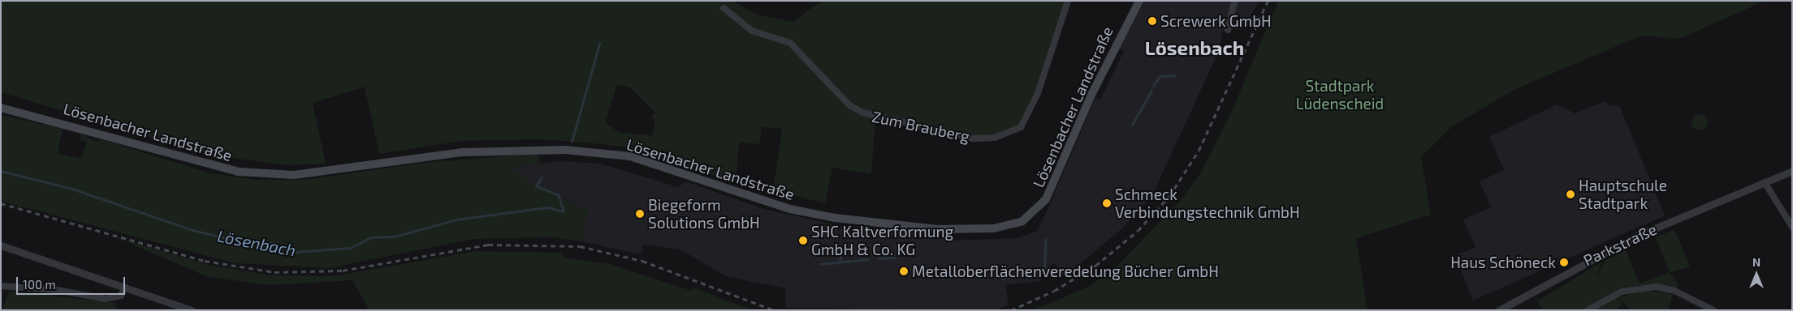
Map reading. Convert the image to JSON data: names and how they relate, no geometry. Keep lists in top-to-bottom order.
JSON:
{
  "streets": {
    "main road": ["Lösenbacher Landstraße"],
    "street": ["Zum Brauberg", "Parkstraße"]
  },
  "districts": ["Lösenbach"],
  "water": ["Lösenbach"],
  "parks": ["Stadtpark Lüdenscheid"],
  "places": [
    "Screwerk GmbH",
    "Hauptschule Stadtpark",
    "Schmeck Verbindungstechnik GmbH",
    "Biegeform Solutions GmbH",
    "SHC Kaltverformung GmbH & Co. KG",
    "Haus Schöneck",
    "Metalloberflächenveredelung Bücher GmbH"
  ],
  "scale_bar": "100 m",
  "north": "top"
}
